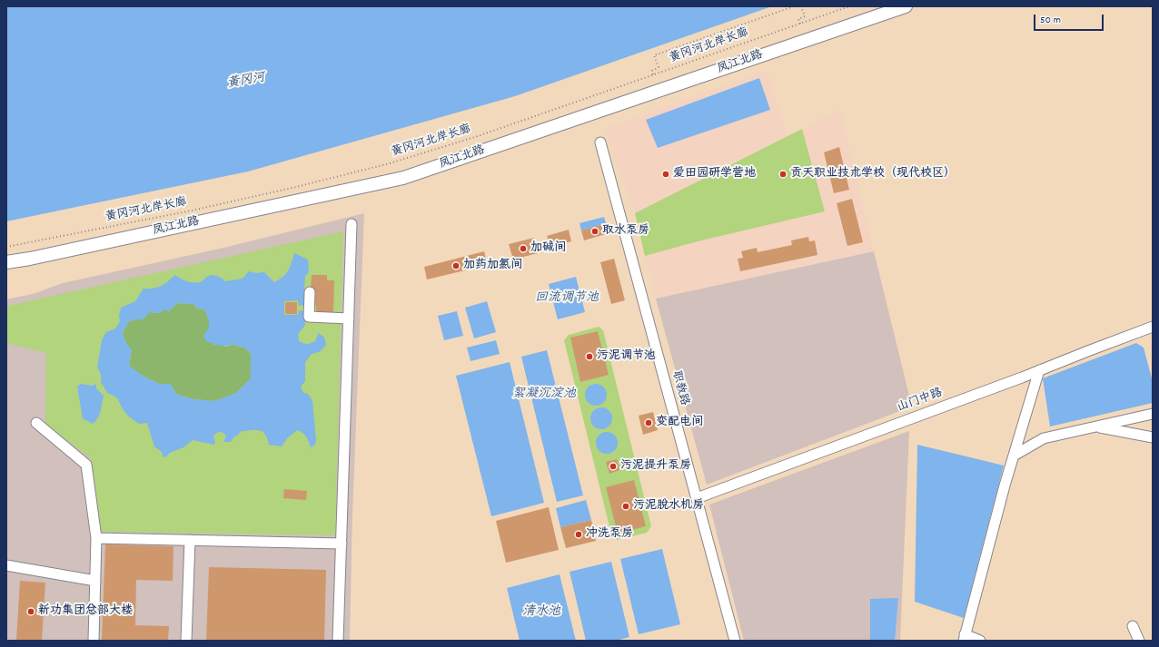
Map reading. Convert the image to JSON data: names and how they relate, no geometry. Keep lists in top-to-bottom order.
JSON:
{
  "streets": {
    "main road": ["凤江北路"],
    "street": ["职教路", "山门中路"],
    "path": ["黄冈河北岸长廊"]
  },
  "crossings": [
    ["职教路", "山门中路"]
  ],
  "water": [
    "黄冈河",
    "回流调节池",
    "絮凝沉淀池",
    "清水池"
  ],
  "places": [
    "爱田园研学营地",
    "贡天职业技术学校（现代校区）",
    "取水泵房",
    "加碱间",
    "加药加氯间",
    "污泥调节池",
    "变配电间",
    "污泥提升泵房",
    "污泥脱水机房",
    "冲洗泵房",
    "新功集团总部大楼"
  ],
  "scale_bar": "50 m"
}
